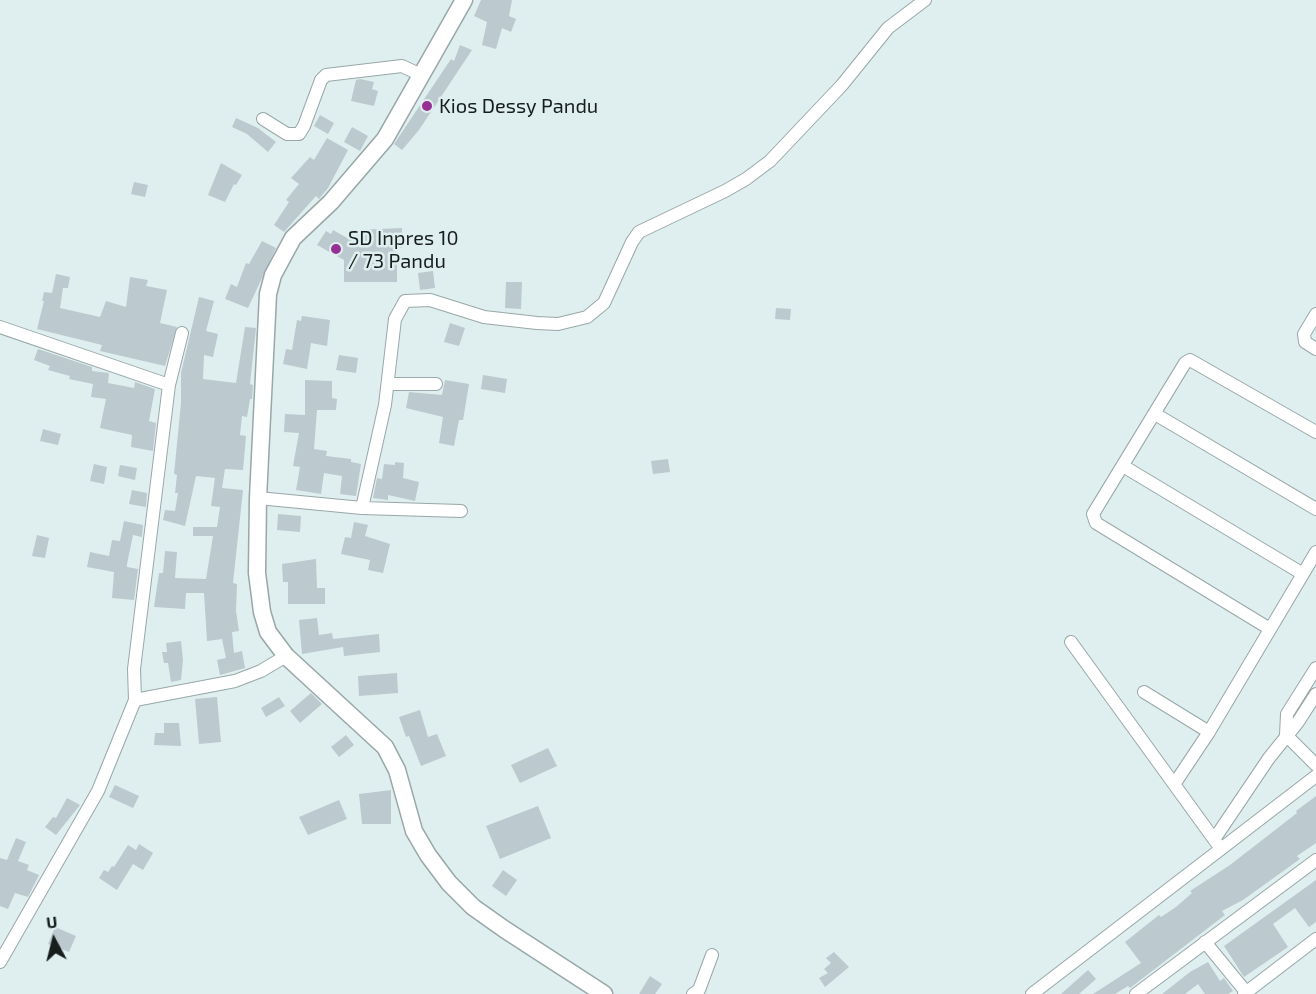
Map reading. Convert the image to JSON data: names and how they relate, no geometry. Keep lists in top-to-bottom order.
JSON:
{
  "places": ["Kios Dessy Pandu", "SD Inpres 10 / 73 Pandu"],
  "north": "top"
}
